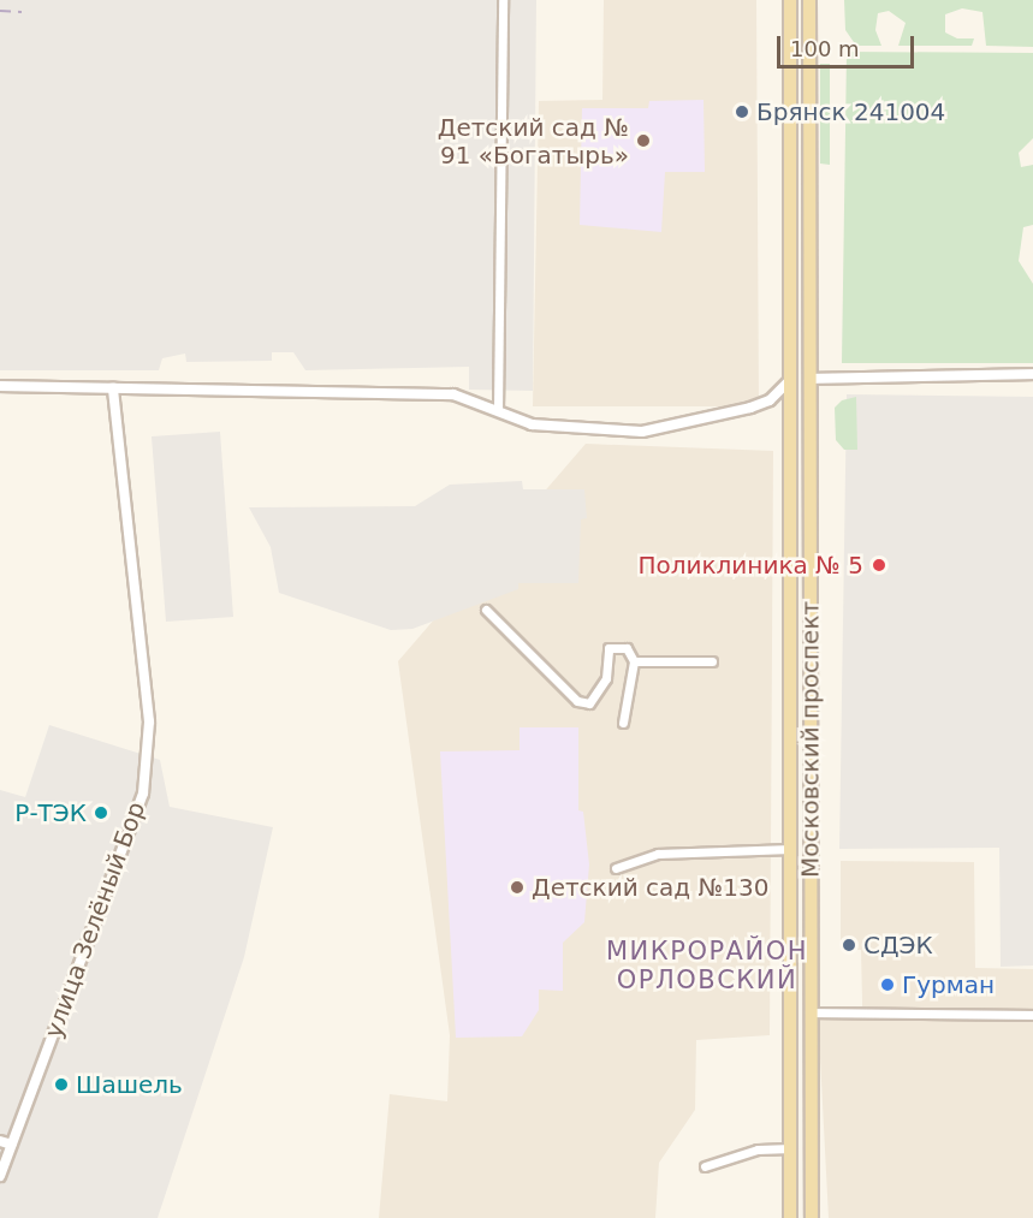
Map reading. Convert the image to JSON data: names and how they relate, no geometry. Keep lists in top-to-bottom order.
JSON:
{
  "streets": {
    "main road": ["Московский проспект"],
    "street": ["улица Зелёный Бор"]
  },
  "districts": ["МИКРОРАЙОН ОРЛОВСКИЙ"],
  "places": [
    "Брянск 241004",
    "Детский сад № 91 «Богатырь»",
    "Поликлиника № 5",
    "Р-ТЭК",
    "Детский сад №130",
    "СДЭК",
    "Гурман",
    "Шашель"
  ],
  "scale_bar": "100 m"
}
